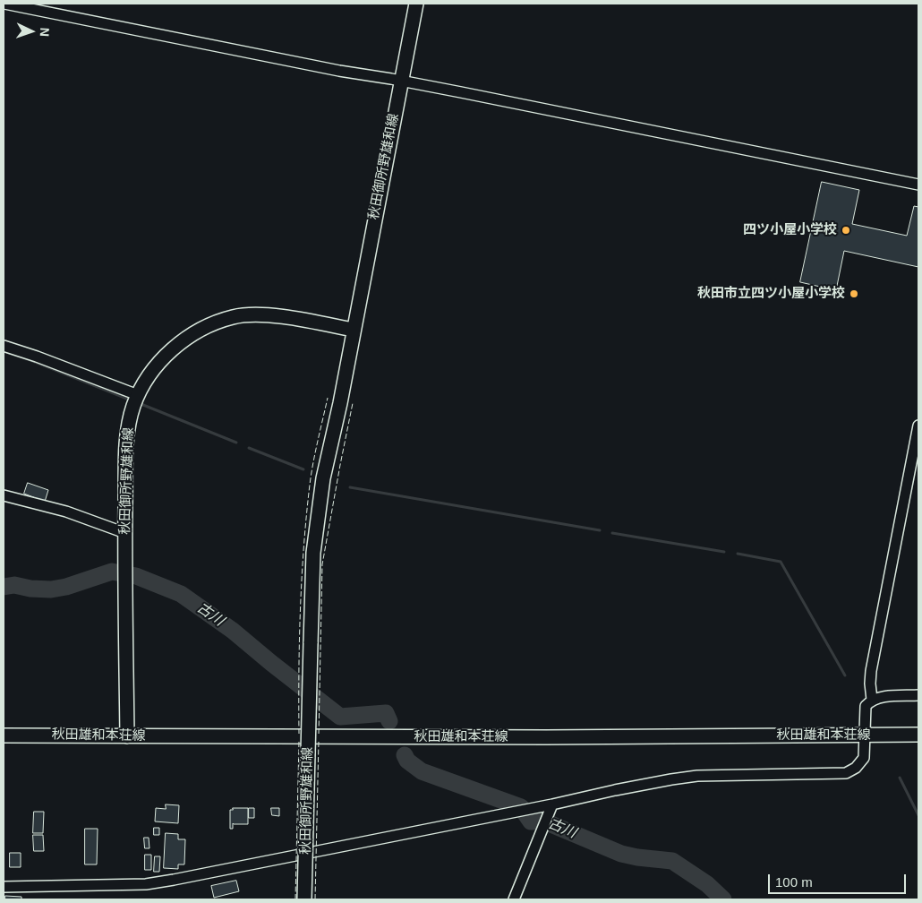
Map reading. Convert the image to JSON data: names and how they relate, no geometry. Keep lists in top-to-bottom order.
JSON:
{
  "streets": {
    "main road": ["秋田御所野雄和線", "秋田雄和本荘線"]
  },
  "crossings": [
    ["秋田御所野雄和線", "秋田雄和本荘線"]
  ],
  "water": ["古川"],
  "places": ["四ツ小屋小学校", "秋田市立四ツ小屋小学校"],
  "scale_bar": "100 m",
  "north": "right"
}
